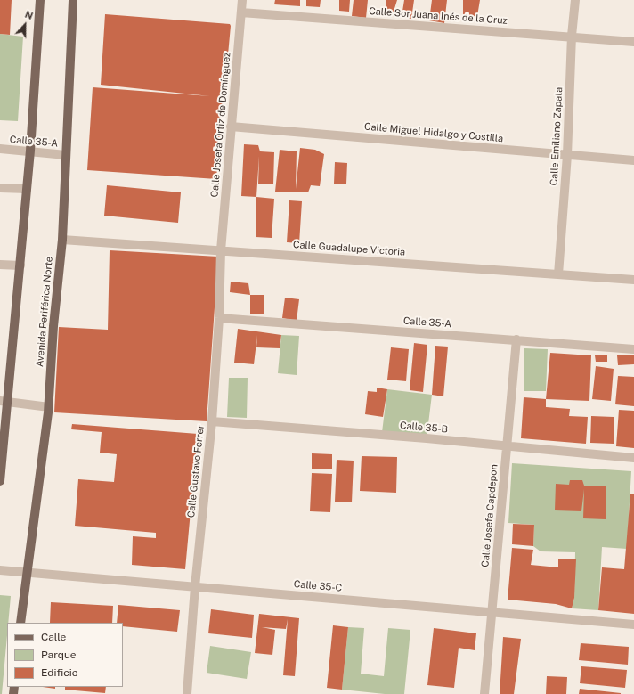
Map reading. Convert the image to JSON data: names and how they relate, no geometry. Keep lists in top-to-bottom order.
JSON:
{
  "streets": {
    "main road": ["Avenida Periférica Norte"],
    "street": [
      "Calle Sor Juana Inés de la Cruz",
      "Calle Josefa Ortiz de Domínguez",
      "Calle Miguel Hidalgo y Costilla",
      "Calle Emiliano Zapata",
      "Calle 35-A",
      "Calle Guadalupe Victoria",
      "Calle 35-B",
      "Calle Gustavo Ferrer",
      "Calle Josefa Capdepon",
      "Calle 35-C"
    ]
  },
  "crossings": [
    ["Calle Sor Juana Inés de la Cruz", "Calle Josefa Ortiz de Domínguez"],
    ["Calle Sor Juana Inés de la Cruz", "Calle Emiliano Zapata"],
    ["Calle Josefa Ortiz de Domínguez", "Calle Miguel Hidalgo y Costilla"],
    ["Calle Josefa Ortiz de Domínguez", "Calle Guadalupe Victoria"],
    ["Calle Josefa Ortiz de Domínguez", "Calle Gustavo Ferrer"],
    ["Calle Miguel Hidalgo y Costilla", "Calle Emiliano Zapata"],
    ["Calle Emiliano Zapata", "Calle Guadalupe Victoria"],
    ["Calle 35-A", "Avenida Periférica Norte"],
    ["Calle 35-A", "Calle Gustavo Ferrer"],
    ["Calle 35-A", "Calle Josefa Capdepon"],
    ["Calle Guadalupe Victoria", "Avenida Periférica Norte"],
    ["Calle Guadalupe Victoria", "Calle Gustavo Ferrer"],
    ["Avenida Periférica Norte", "Calle 35-C"],
    ["Calle 35-B", "Calle Gustavo Ferrer"],
    ["Calle 35-B", "Calle Josefa Capdepon"],
    ["Calle Gustavo Ferrer", "Calle 35-C"],
    ["Calle Josefa Capdepon", "Calle 35-C"]
  ],
  "legend": ["Calle", "Parque", "Edificio"],
  "north": "top"
}
